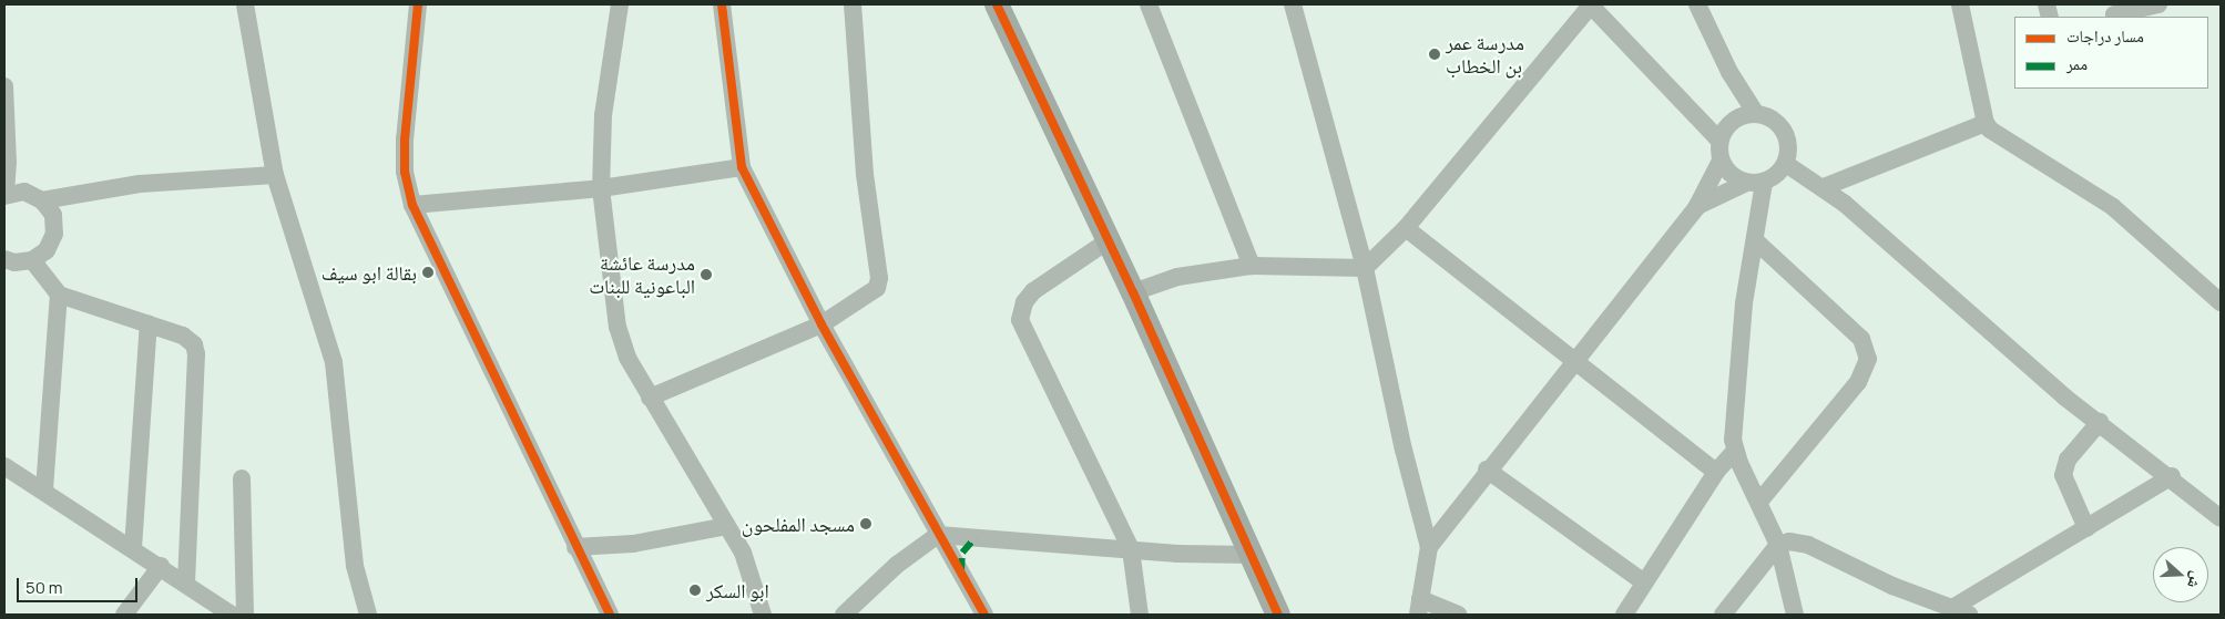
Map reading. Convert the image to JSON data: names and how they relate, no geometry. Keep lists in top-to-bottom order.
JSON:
{
  "places": [
    "مدرسة عمر بن الخطاب",
    "بقالة ابو سيف",
    "مدرسة عائشة الباعونية للبنات",
    "مسجد المفلحون",
    "ابو السكر"
  ],
  "legend": ["مسار دراجات", "ممر"],
  "scale_bar": "50 m",
  "north": "right"
}
